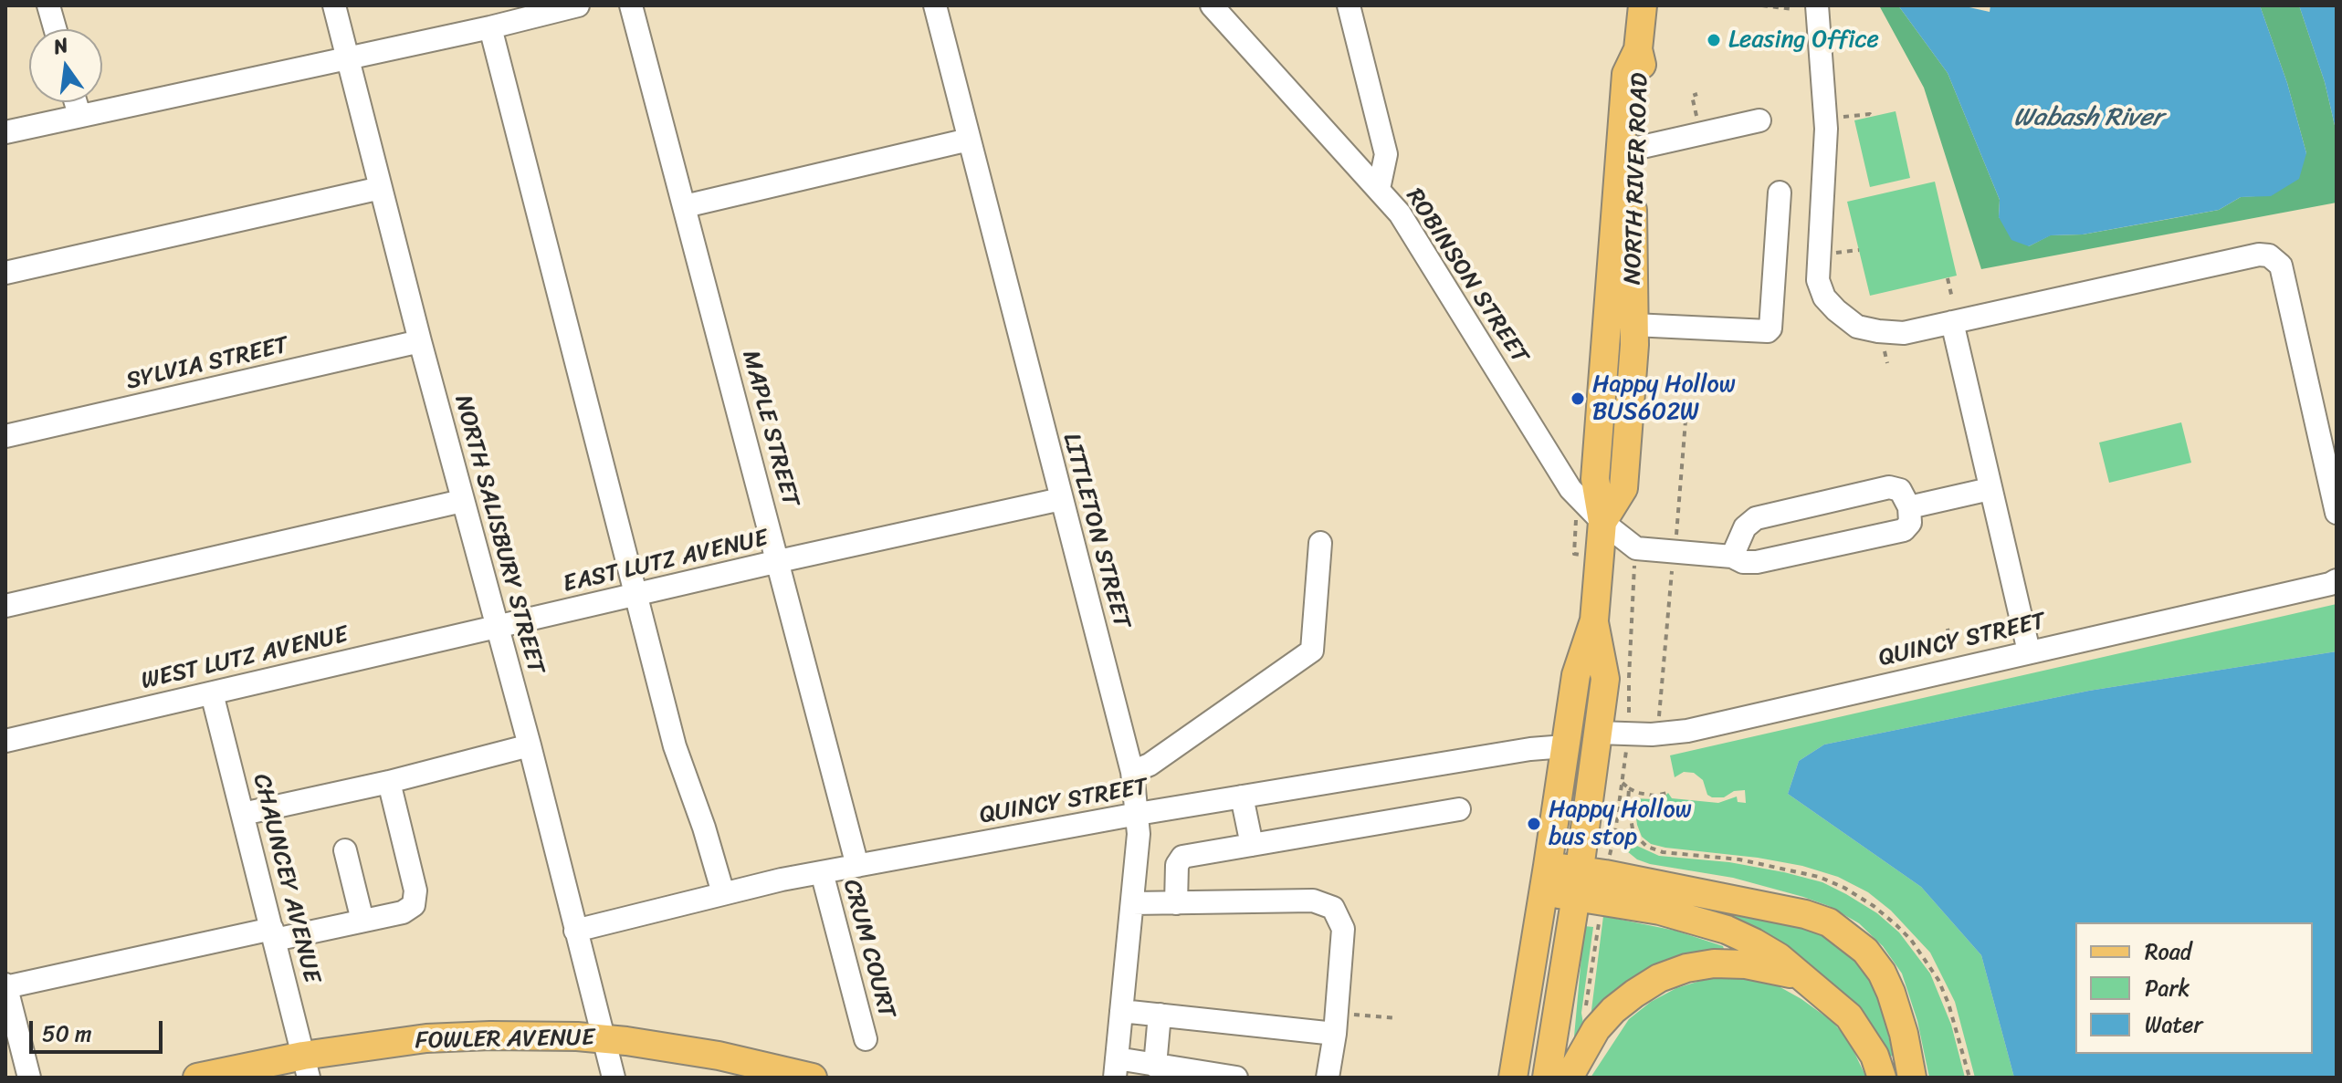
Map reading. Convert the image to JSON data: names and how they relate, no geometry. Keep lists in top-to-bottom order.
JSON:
{
  "streets": {
    "main road": ["NORTH RIVER ROAD", "FOWLER AVENUE"],
    "street": [
      "ROBINSON STREET",
      "SYLVIA STREET",
      "MAPLE STREET",
      "LITTLETON STREET",
      "NORTH SALISBURY STREET",
      "EAST LUTZ AVENUE",
      "QUINCY STREET",
      "WEST LUTZ AVENUE",
      "CHAUNCEY AVENUE",
      "CRUM COURT"
    ]
  },
  "crossings": [
    ["NORTH RIVER ROAD", "ROBINSON STREET"],
    ["NORTH RIVER ROAD", "QUINCY STREET"],
    ["SYLVIA STREET", "NORTH SALISBURY STREET"],
    ["MAPLE STREET", "EAST LUTZ AVENUE"],
    ["MAPLE STREET", "QUINCY STREET"],
    ["LITTLETON STREET", "EAST LUTZ AVENUE"],
    ["LITTLETON STREET", "QUINCY STREET"],
    ["NORTH SALISBURY STREET", "EAST LUTZ AVENUE"],
    ["NORTH SALISBURY STREET", "QUINCY STREET"],
    ["NORTH SALISBURY STREET", "WEST LUTZ AVENUE"],
    ["NORTH SALISBURY STREET", "FOWLER AVENUE"],
    ["EAST LUTZ AVENUE", "WEST LUTZ AVENUE"],
    ["QUINCY STREET", "CRUM COURT"],
    ["WEST LUTZ AVENUE", "CHAUNCEY AVENUE"],
    ["CHAUNCEY AVENUE", "FOWLER AVENUE"]
  ],
  "water": ["Wabash River"],
  "places": ["Leasing Office", "Happy Hollow BUS602W", "Happy Hollow bus stop"],
  "legend": ["Road", "Park", "Water"],
  "scale_bar": "50 m",
  "north": "top"
}
